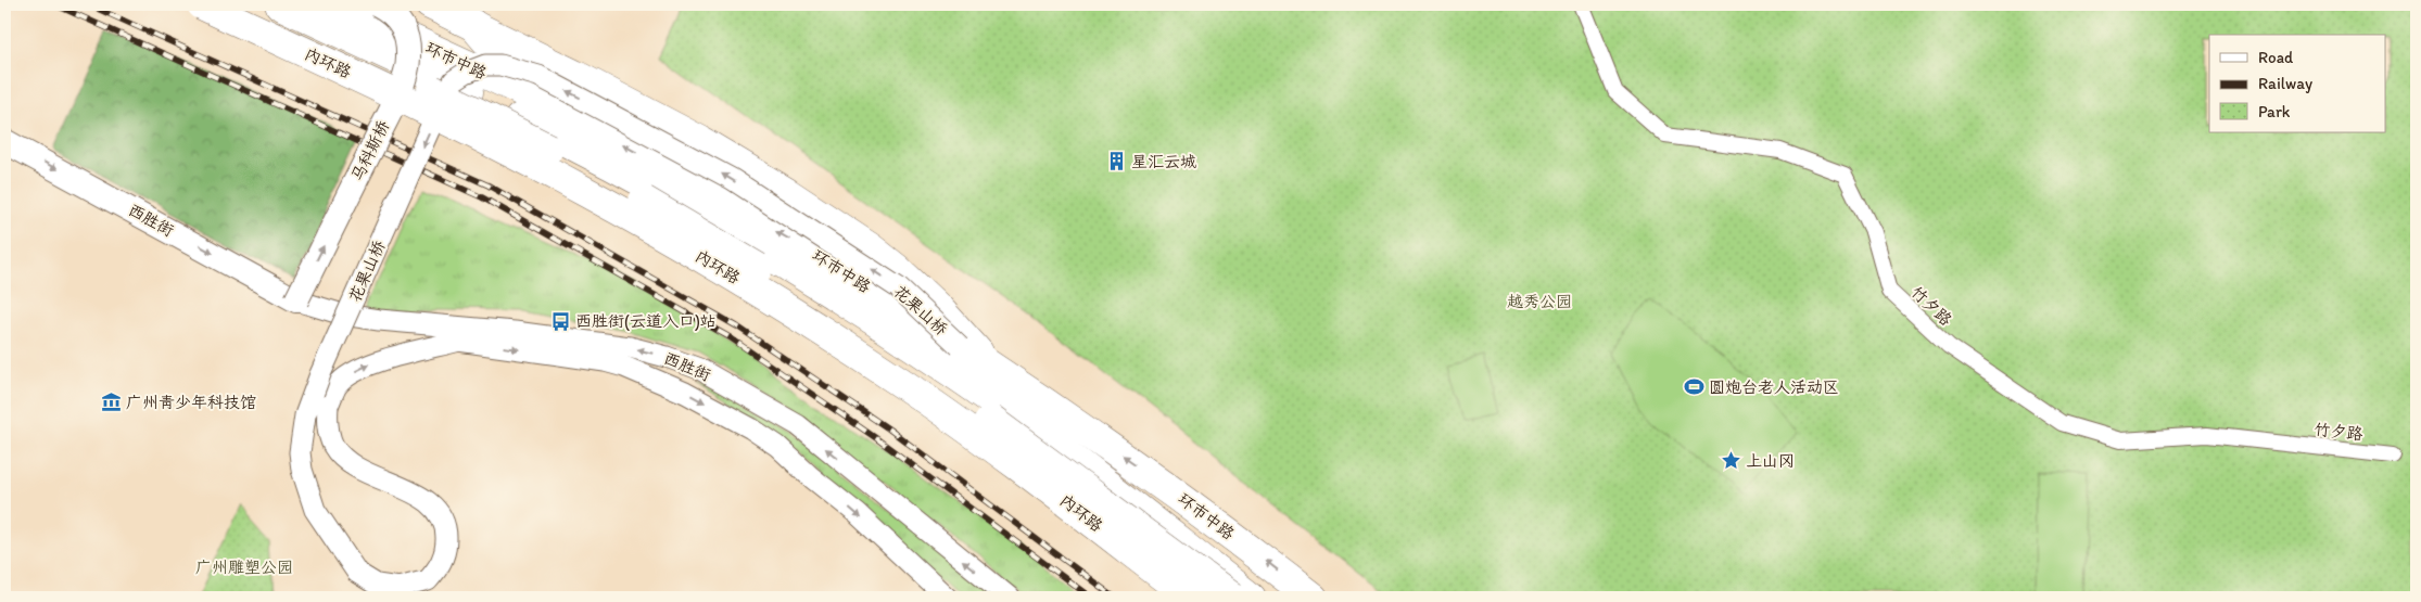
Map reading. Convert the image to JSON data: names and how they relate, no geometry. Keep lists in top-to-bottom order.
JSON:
{
  "streets": {
    "main road": ["环市中路", "内环路"],
    "street": [
      "马科斯桥",
      "西胜街",
      "花果山桥",
      "竹夕路"
    ]
  },
  "crossings": [
    ["环市中路", "花果山桥"],
    ["马科斯桥", "西胜街"],
    ["西胜街", "花果山桥"]
  ],
  "one_way": ["马科斯桥"],
  "parks": ["越秀公园", "广州雕塑公园"],
  "places": {
    "building": ["星汇云城"],
    "bus stop": ["西胜街(云道入口)站"],
    "sports": ["圆炮台老人活动区"],
    "museum": ["广州青少年科技馆"],
    "place": ["上山冈"]
  },
  "legend": ["Road", "Railway", "Park"]
}
